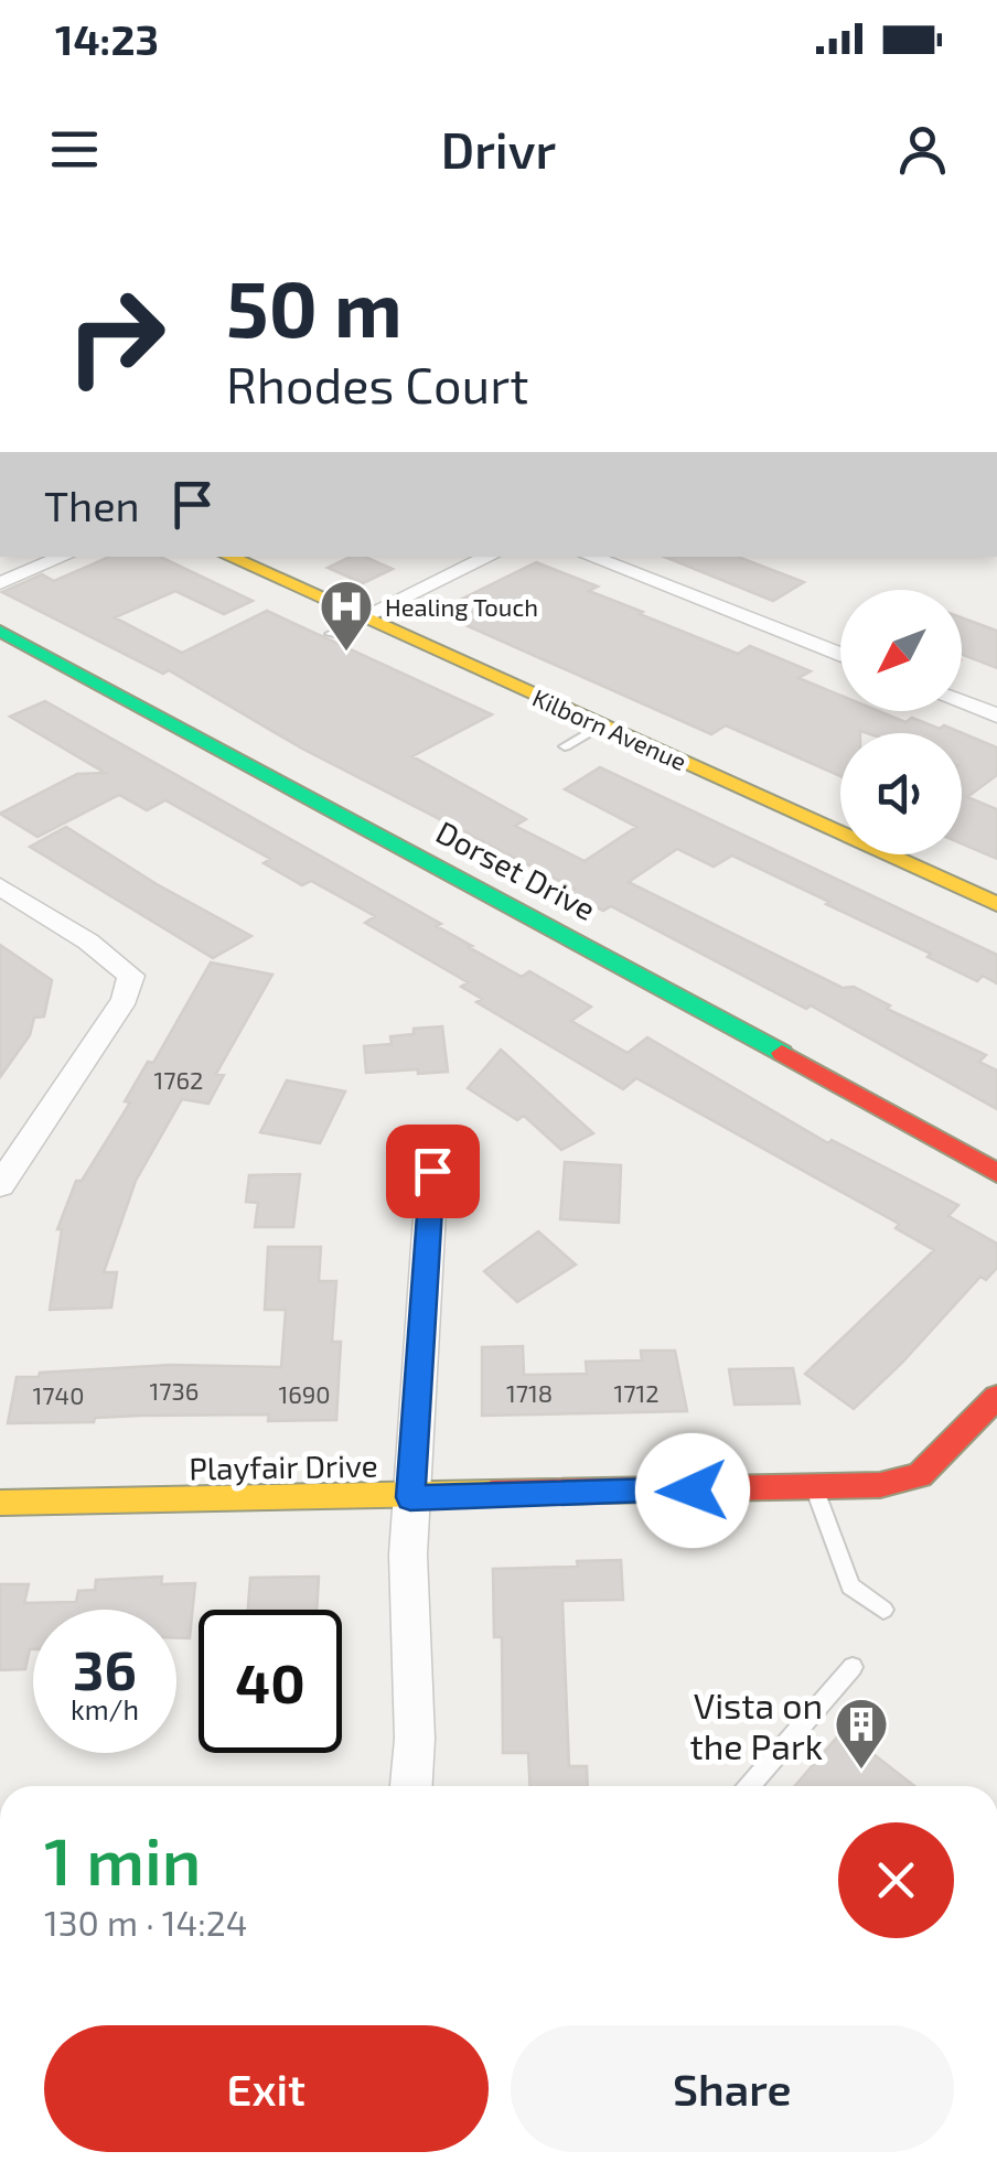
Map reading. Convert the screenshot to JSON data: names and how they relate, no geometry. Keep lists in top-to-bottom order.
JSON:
{
  "streets": {
    "street": ["Kilborn Avenue", "Dorset Drive", "Playfair Drive"]
  },
  "places": {
    "hospital": ["Healing Touch"],
    "building": ["Vista on the Park"]
  },
  "house_numbers": [
    "1762",
    "1736",
    "1718",
    "1712",
    "1690",
    "1740"
  ],
  "north": "bottom left",
  "page": {
    "status": "14:23",
    "header": "Drivr",
    "turn": ["50 m", "Rhodes Court"],
    "then": "Then",
    "speed": "36 km/h",
    "limit": "40",
    "heading": ["1 min", "130 m · 14:24"],
    "buttons": ["Exit", "Share"]
  }
}
